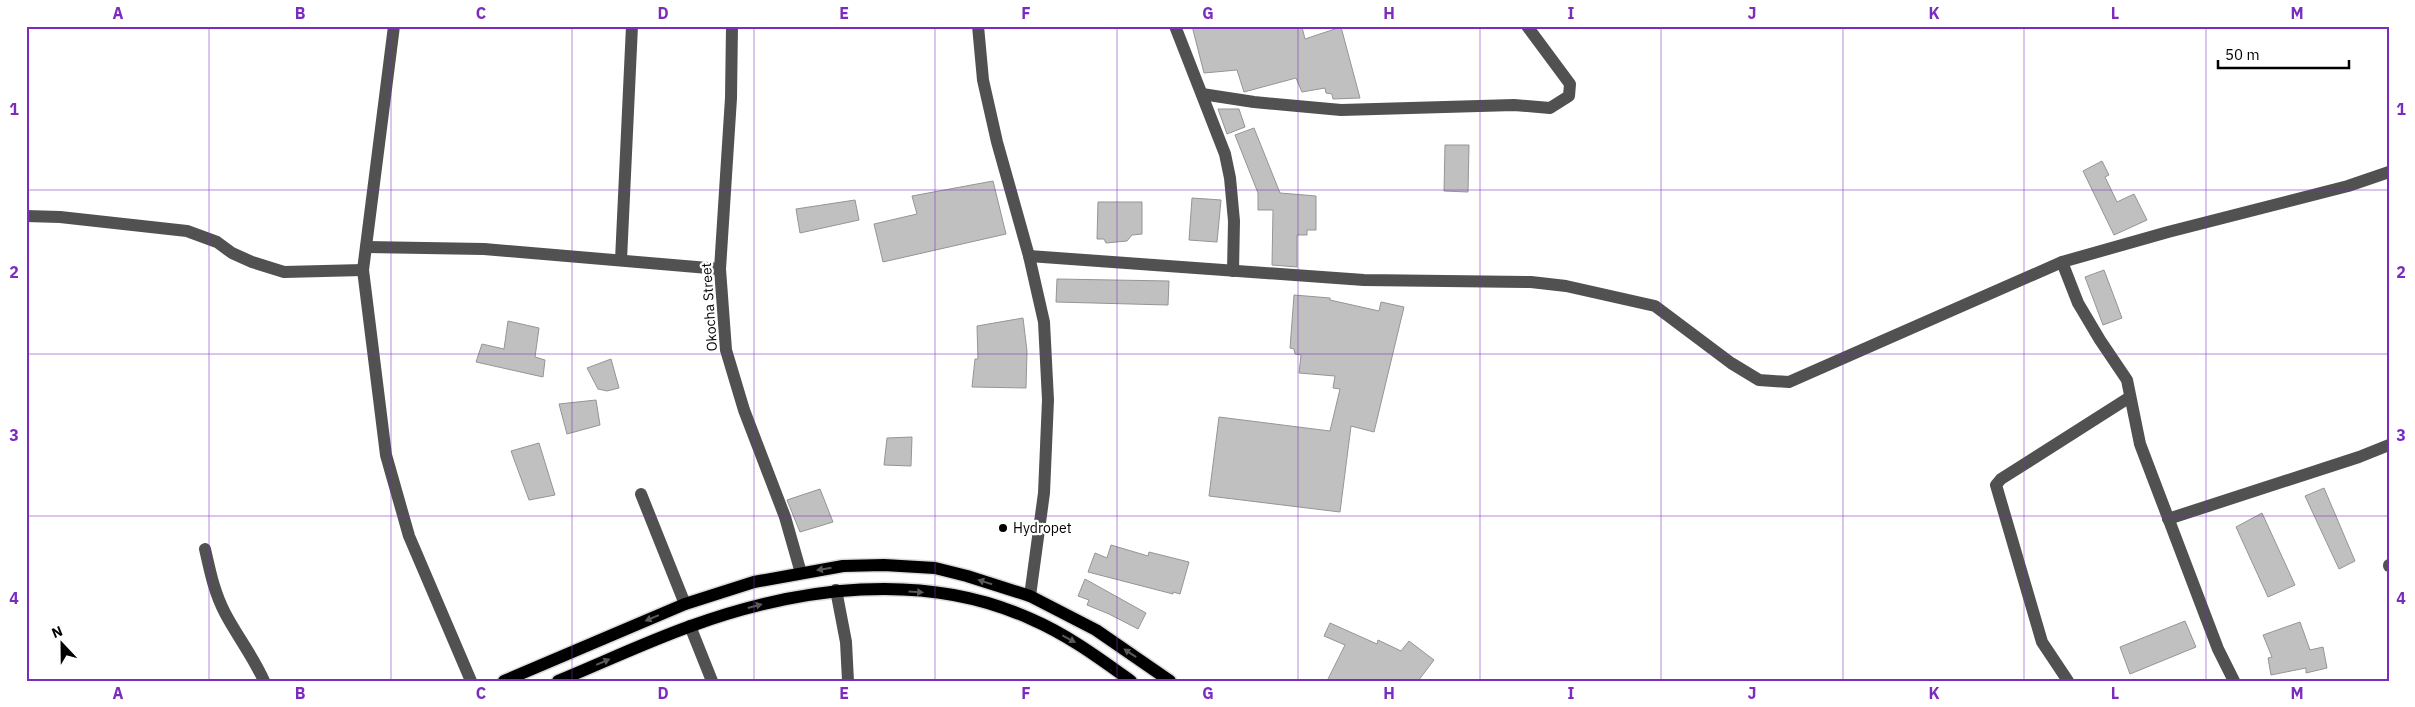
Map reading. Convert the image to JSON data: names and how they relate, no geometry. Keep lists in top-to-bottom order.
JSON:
{
  "streets": {
    "street": ["Okocha Street"]
  },
  "places": ["Hydropet"],
  "scale_bar": "50 m",
  "north": "top",
  "grid": {
    "columns": [
      "A",
      "B",
      "C",
      "D",
      "E",
      "F",
      "G",
      "H",
      "I",
      "J",
      "K",
      "L",
      "M"
    ],
    "rows": [
      "1",
      "2",
      "3",
      "4"
    ]
  }
}
